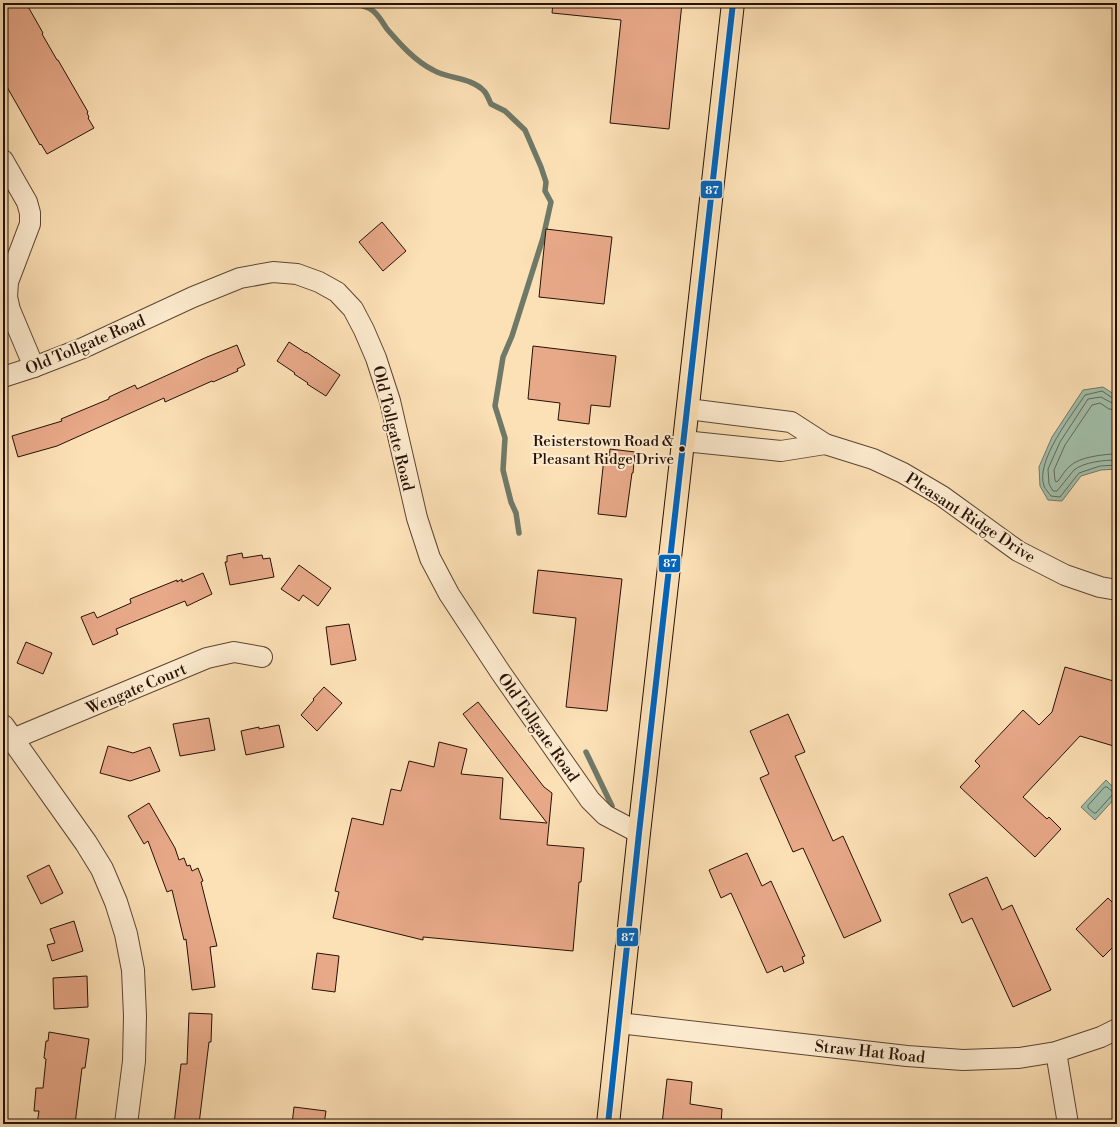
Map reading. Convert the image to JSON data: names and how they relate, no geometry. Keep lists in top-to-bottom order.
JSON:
{
  "streets": {
    "street": [
      "Old Tollgate Road",
      "Pleasant Ridge Drive",
      "Wengate Court",
      "Straw Hat Road"
    ]
  },
  "places": ["Reisterstown Road & Pleasant Ridge Drive"],
  "lines": ["transit line 87"]
}
